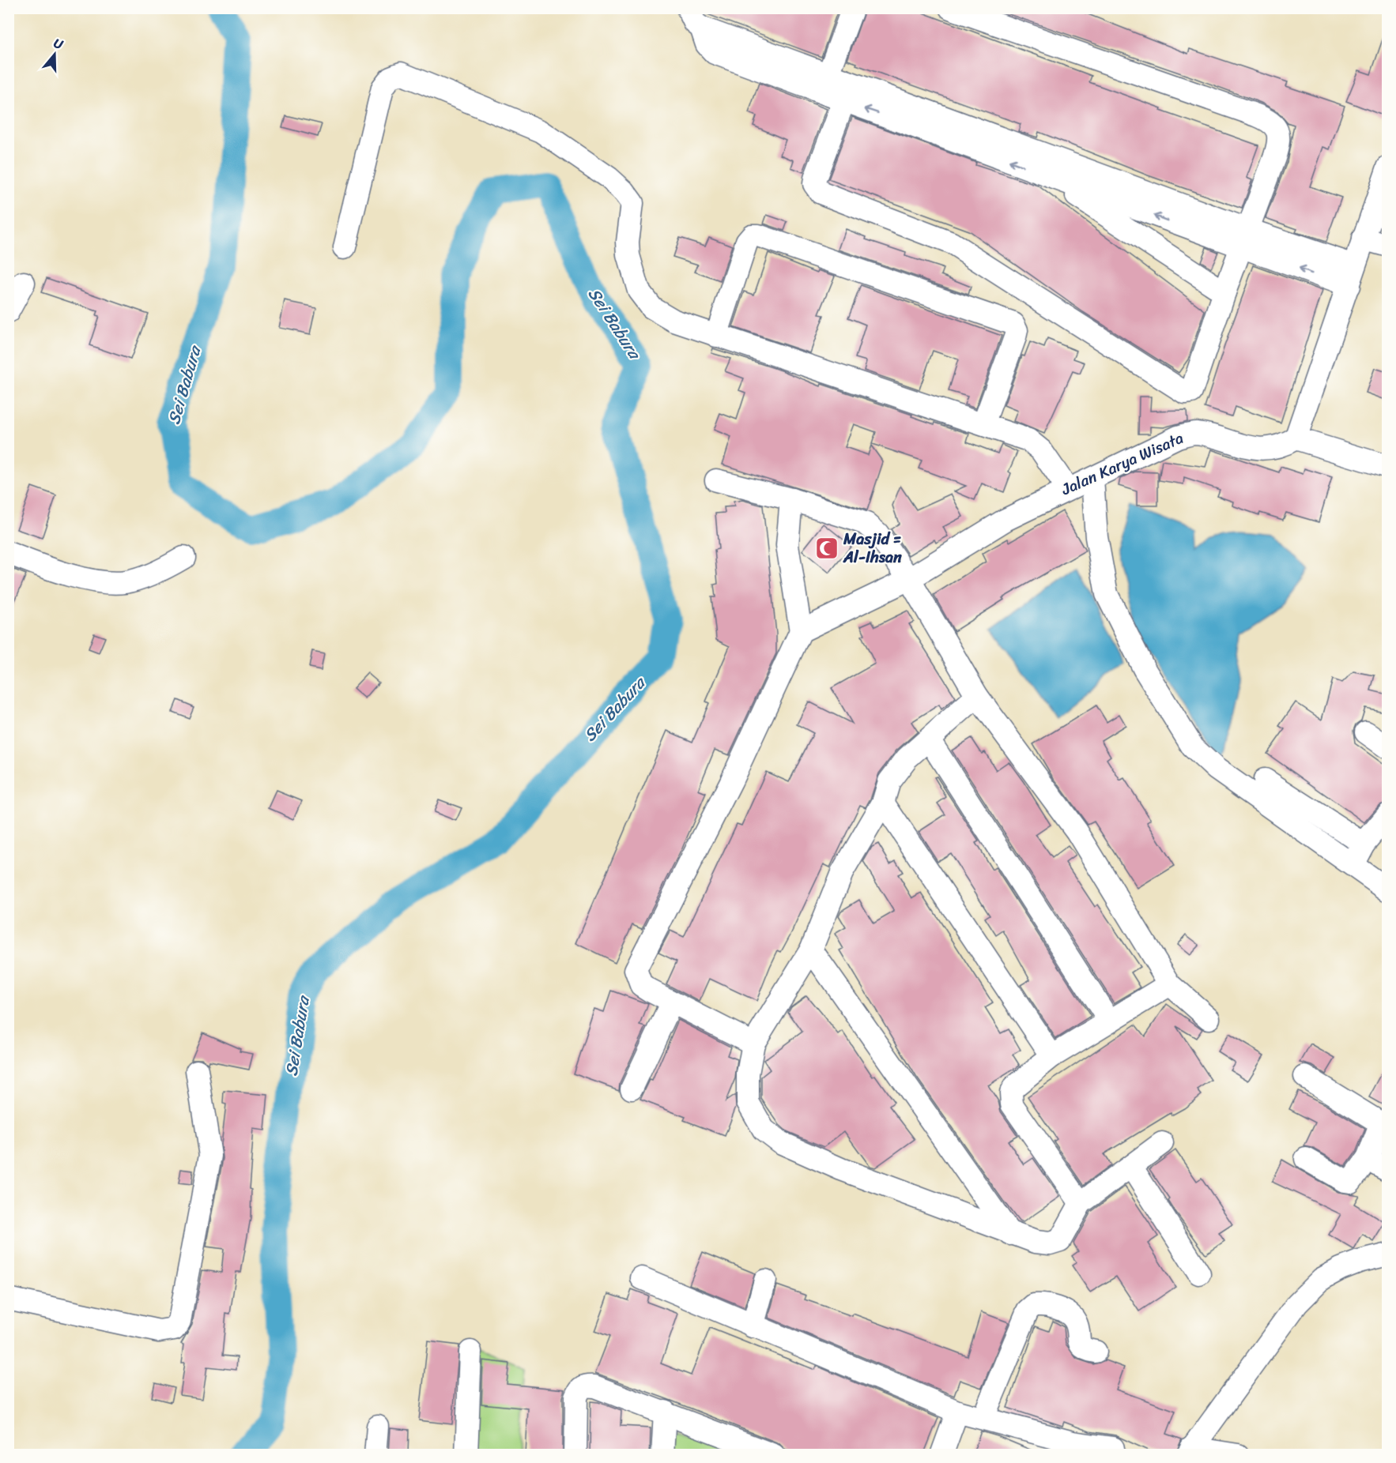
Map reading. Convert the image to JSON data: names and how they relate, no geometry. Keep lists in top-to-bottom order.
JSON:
{
  "streets": {
    "street": ["Jalan Karya Wisata"]
  },
  "water": ["Sei Babura"],
  "places": {
    "mosque": ["Masjid = Al-Ihsan"]
  },
  "north": "top"
}
